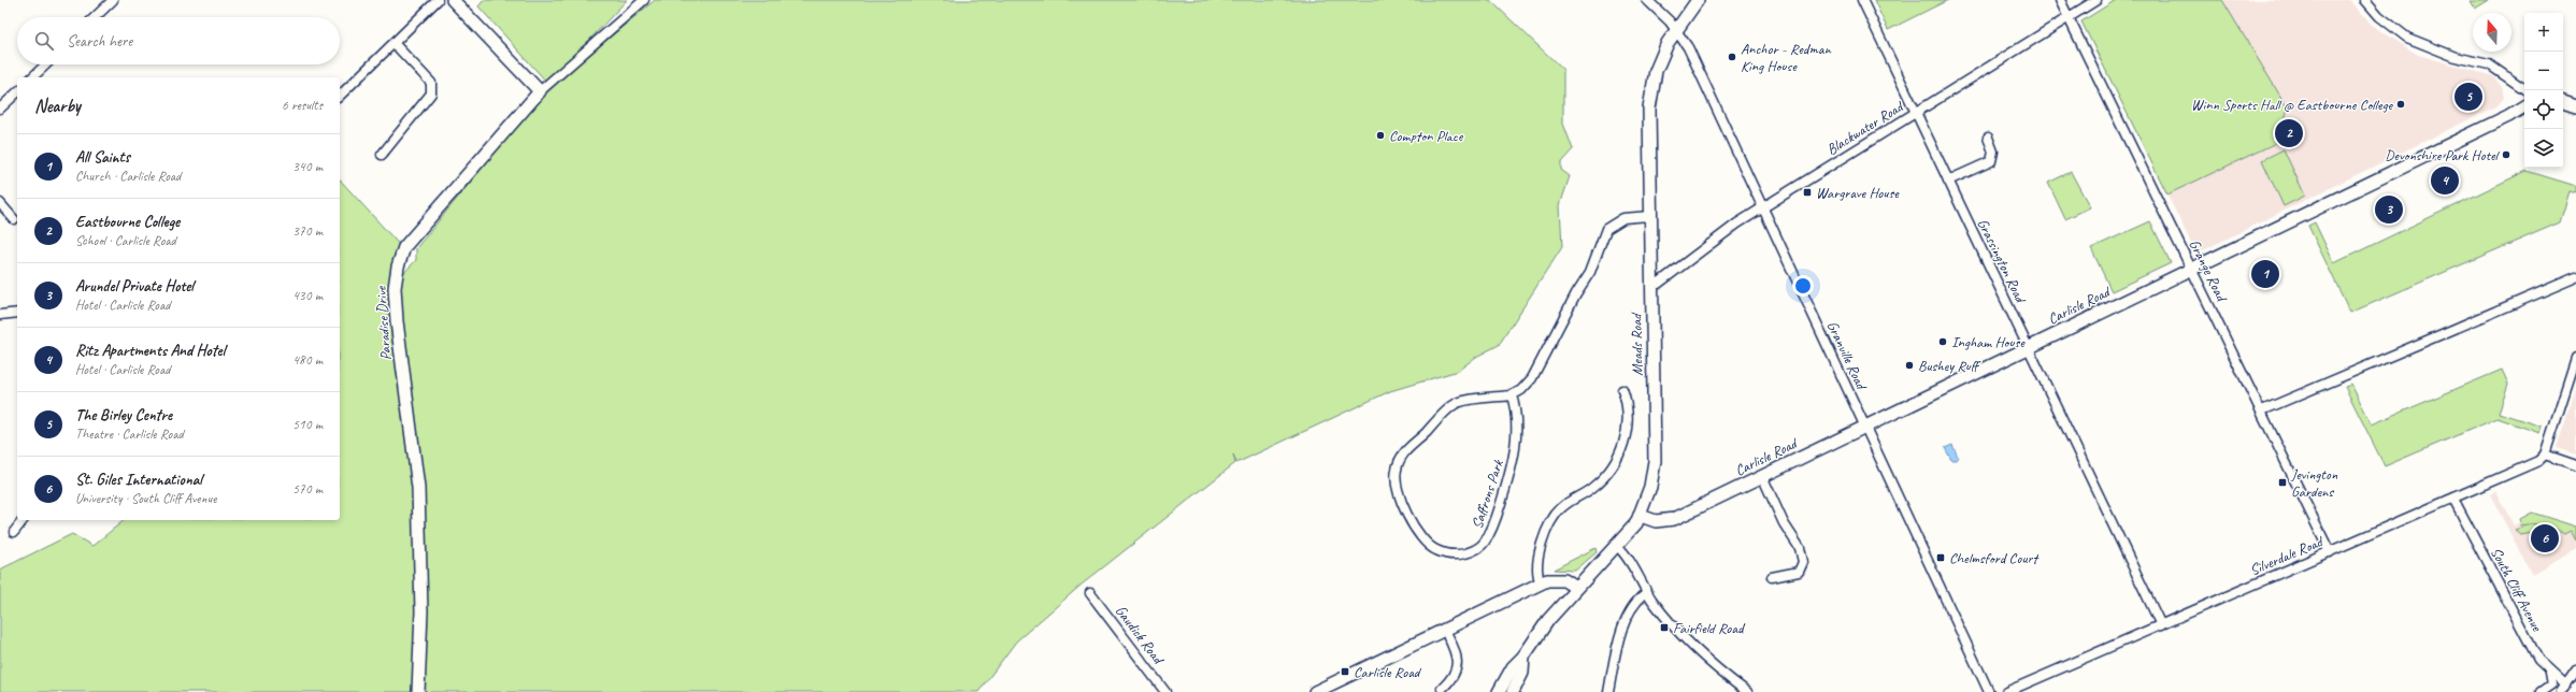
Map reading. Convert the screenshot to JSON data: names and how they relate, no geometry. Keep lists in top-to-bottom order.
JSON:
{
  "streets": {
    "street": [
      "Blackwater Road",
      "Grassington Road",
      "Grange Road",
      "Carlisle Road",
      "Paradise Drive",
      "Meads Road",
      "Granville Road",
      "Saffrons Park",
      "Silverdale Road",
      "South Cliff Avenue",
      "Gaudick Road"
    ]
  },
  "crossings": [
    ["Blackwater Road", "Grassington Road"],
    ["Blackwater Road", "Grange Road"],
    ["Blackwater Road", "Meads Road"],
    ["Blackwater Road", "Granville Road"],
    ["Grassington Road", "Carlisle Road"],
    ["Grassington Road", "Silverdale Road"],
    ["Grange Road", "Carlisle Road"],
    ["Grange Road", "Silverdale Road"],
    ["Carlisle Road", "Meads Road"],
    ["Carlisle Road", "Granville Road"],
    ["Meads Road", "Granville Road"],
    ["Silverdale Road", "South Cliff Avenue"]
  ],
  "places": {
    "other": [
      "Anchor - Redman King House",
      "Winn Sports Hall @ Eastbourne College",
      "Compton Place",
      "Devonshire Park Hotel",
      "Ingham House",
      "Bushey Ruff"
    ],
    "transit": [
      "Wargrave House",
      "Jevington Gardens",
      "Chelmsford Court",
      "Fairfield Road",
      "Carlisle Road"
    ]
  },
  "north": "top",
  "page": {
    "map_buttons": ["+", "−"],
    "search": "Search here",
    "heading": ["Nearby", "6 results"],
    "pins": [
      "5",
      "2",
      "4",
      "3",
      "1",
      "6"
    ],
    "list": [
      {
        "mark": "1",
        "name": "All Saints",
        "note": "Church · Carlisle Road",
        "value": "340 m"
      },
      {
        "mark": "2",
        "name": "Eastbourne College",
        "note": "School · Carlisle Road",
        "value": "370 m"
      },
      {
        "mark": "3",
        "name": "Arundel Private Hotel",
        "note": "Hotel · Carlisle Road",
        "value": "430 m"
      },
      {
        "mark": "4",
        "name": "Ritz Apartments And Hotel",
        "note": "Hotel · Carlisle Road",
        "value": "480 m"
      },
      {
        "mark": "5",
        "name": "The Birley Centre",
        "note": "Theatre · Carlisle Road",
        "value": "510 m"
      },
      {
        "mark": "6",
        "name": "St. Giles International",
        "note": "University · South Cliff Avenue",
        "value": "570 m"
      }
    ]
  }
}
